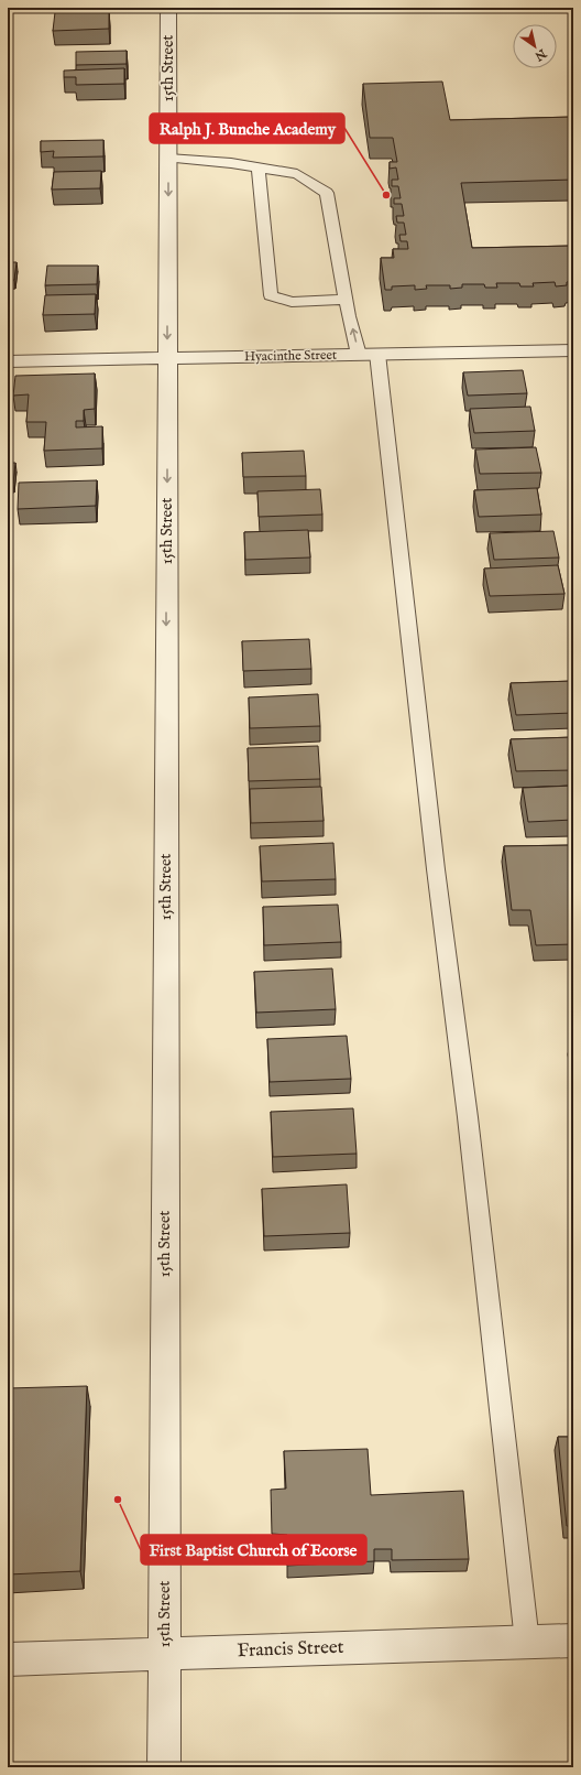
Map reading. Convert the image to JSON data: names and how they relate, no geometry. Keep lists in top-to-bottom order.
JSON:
{
  "streets": {
    "street": ["15th Street", "Hyacinthe Street", "Francis Street"]
  },
  "crossings": [
    ["15th Street", "Hyacinthe Street"],
    ["15th Street", "Francis Street"]
  ],
  "one_way": ["15th Street"],
  "places": ["Ralph J. Bunche Academy", "First Baptist Church of Ecorse"],
  "north": "bottom right"
}
